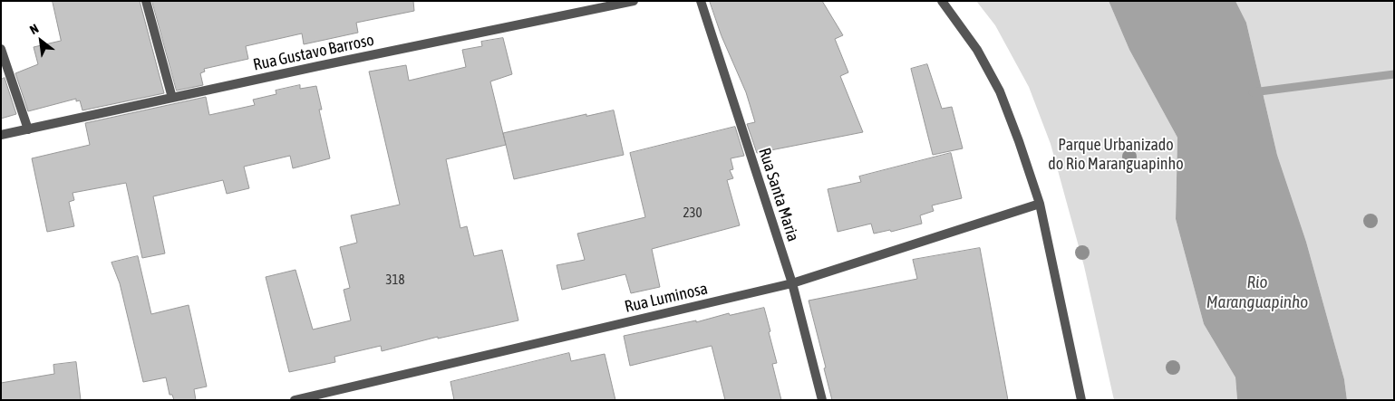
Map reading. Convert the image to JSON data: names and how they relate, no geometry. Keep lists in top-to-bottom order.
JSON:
{
  "streets": {
    "street": ["Rua Gustavo Barroso", "Rua Santa Maria", "Rua Luminosa"]
  },
  "crossings": [
    ["Rua Santa Maria", "Rua Luminosa"]
  ],
  "water": ["Rio Maranguapinho"],
  "parks": ["Parque Urbanizado do Rio Maranguapinho"],
  "house_numbers": ["230", "318"],
  "north": "top left"
}
